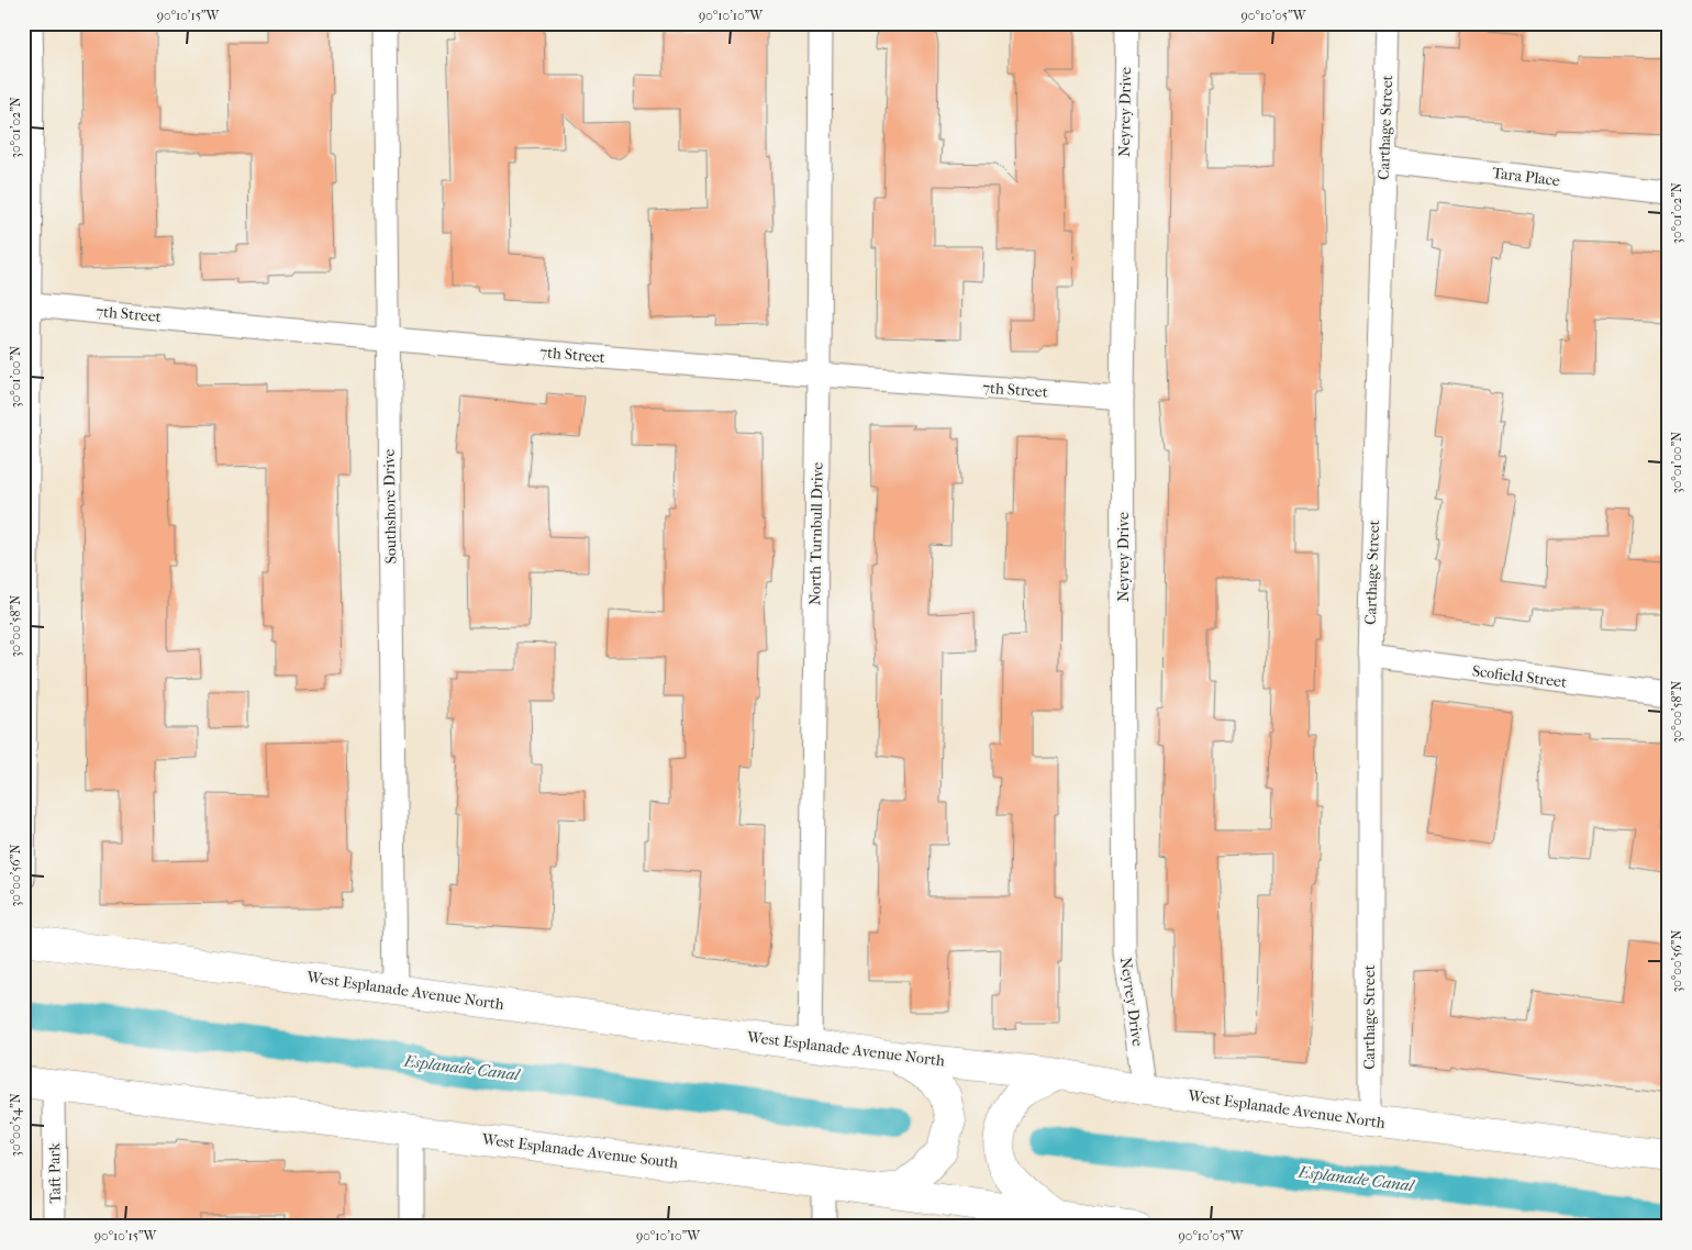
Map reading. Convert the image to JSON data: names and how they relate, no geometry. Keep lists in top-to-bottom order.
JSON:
{
  "streets": {
    "main road": ["West Esplanade Avenue North", "West Esplanade Avenue South"],
    "street": [
      "Neyrey Drive",
      "Carthage Street",
      "Tara Place",
      "7th Street",
      "Southshore Drive",
      "North Turnbull Drive",
      "Scofield Street",
      "Taft Park"
    ]
  },
  "crossings": [
    ["Neyrey Drive", "7th Street"],
    ["Neyrey Drive", "West Esplanade Avenue North"],
    ["Carthage Street", "Tara Place"],
    ["Carthage Street", "Scofield Street"],
    ["Carthage Street", "West Esplanade Avenue North"],
    ["7th Street", "Southshore Drive"],
    ["7th Street", "North Turnbull Drive"],
    ["Southshore Drive", "West Esplanade Avenue North"],
    ["North Turnbull Drive", "West Esplanade Avenue North"],
    ["West Esplanade Avenue South", "Taft Park"]
  ],
  "water": ["Esplanade Canal"],
  "coordinates": [
    "90°10'15\"W",
    "90°10'10\"W",
    "90°10'05\"W",
    "30°01'02\"N",
    "30°01'00\"N",
    "30°00'58\"N",
    "30°00'56\"N",
    "30°00'54\"N"
  ]
}
